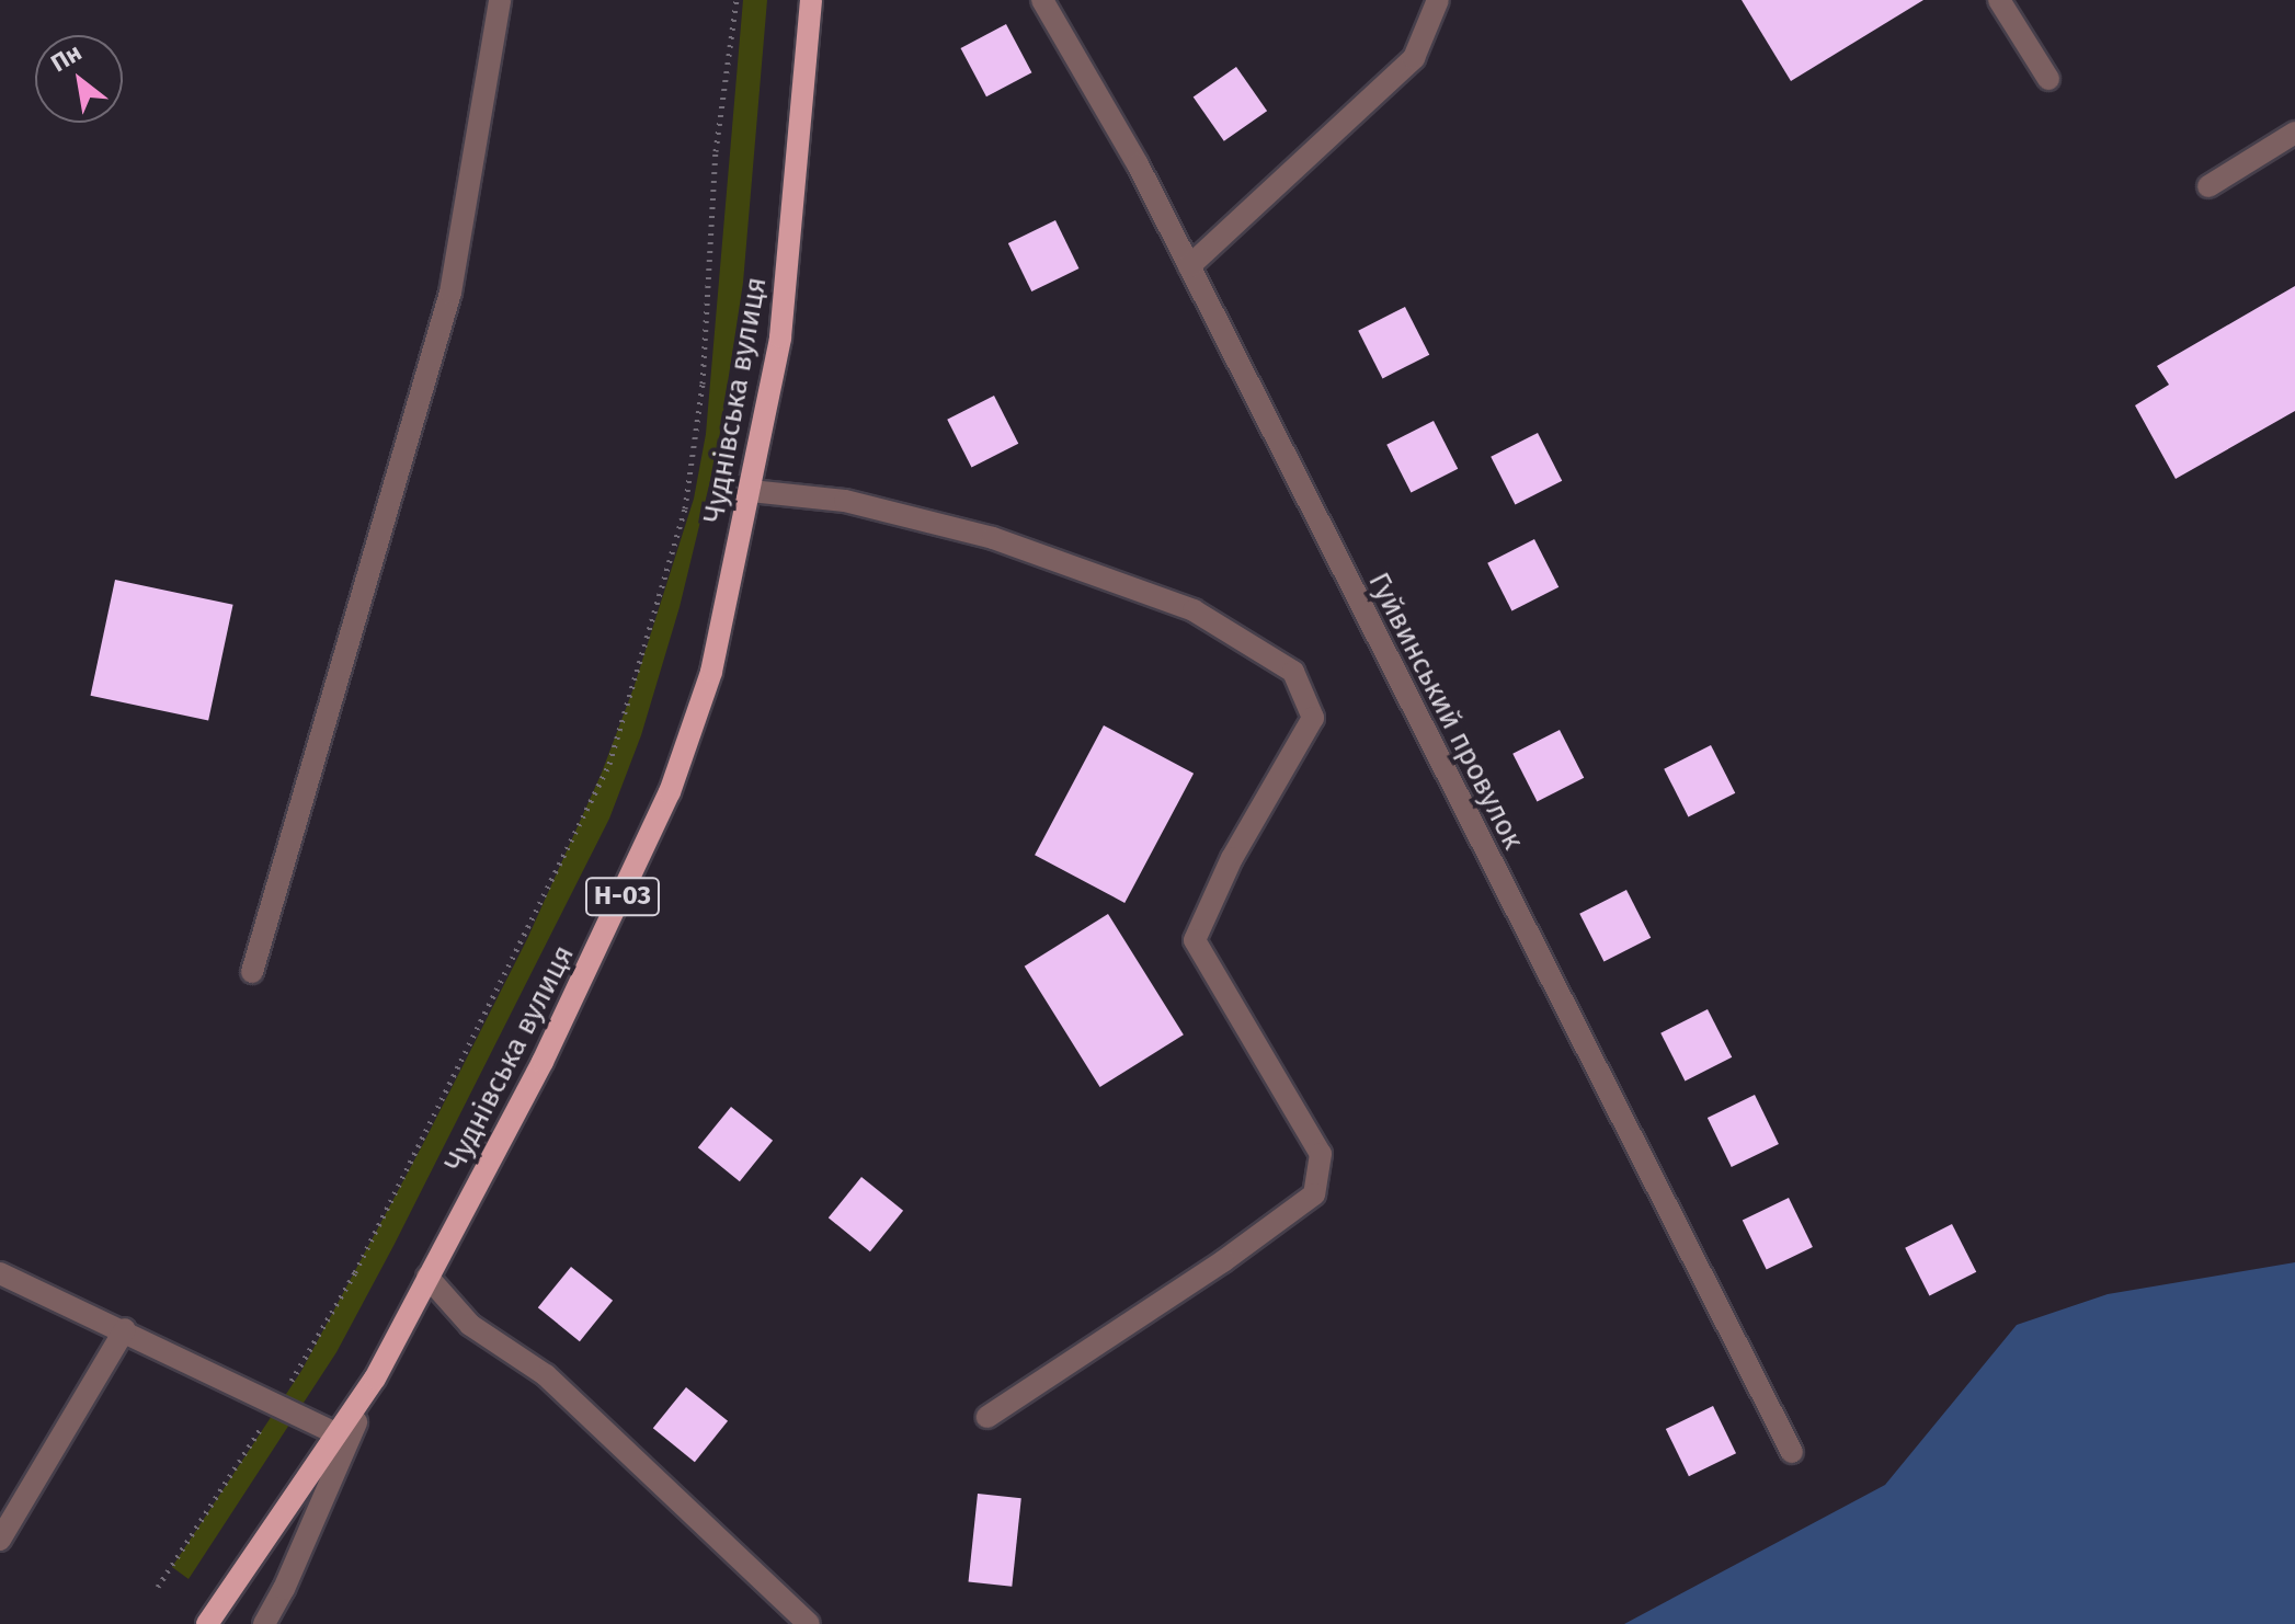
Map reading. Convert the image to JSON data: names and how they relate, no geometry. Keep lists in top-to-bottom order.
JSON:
{
  "streets": {
    "main road": ["Чуднівська вулиця", "Н-03"],
    "street": ["Гуйвинський провулок"]
  },
  "north": "top left"
}
